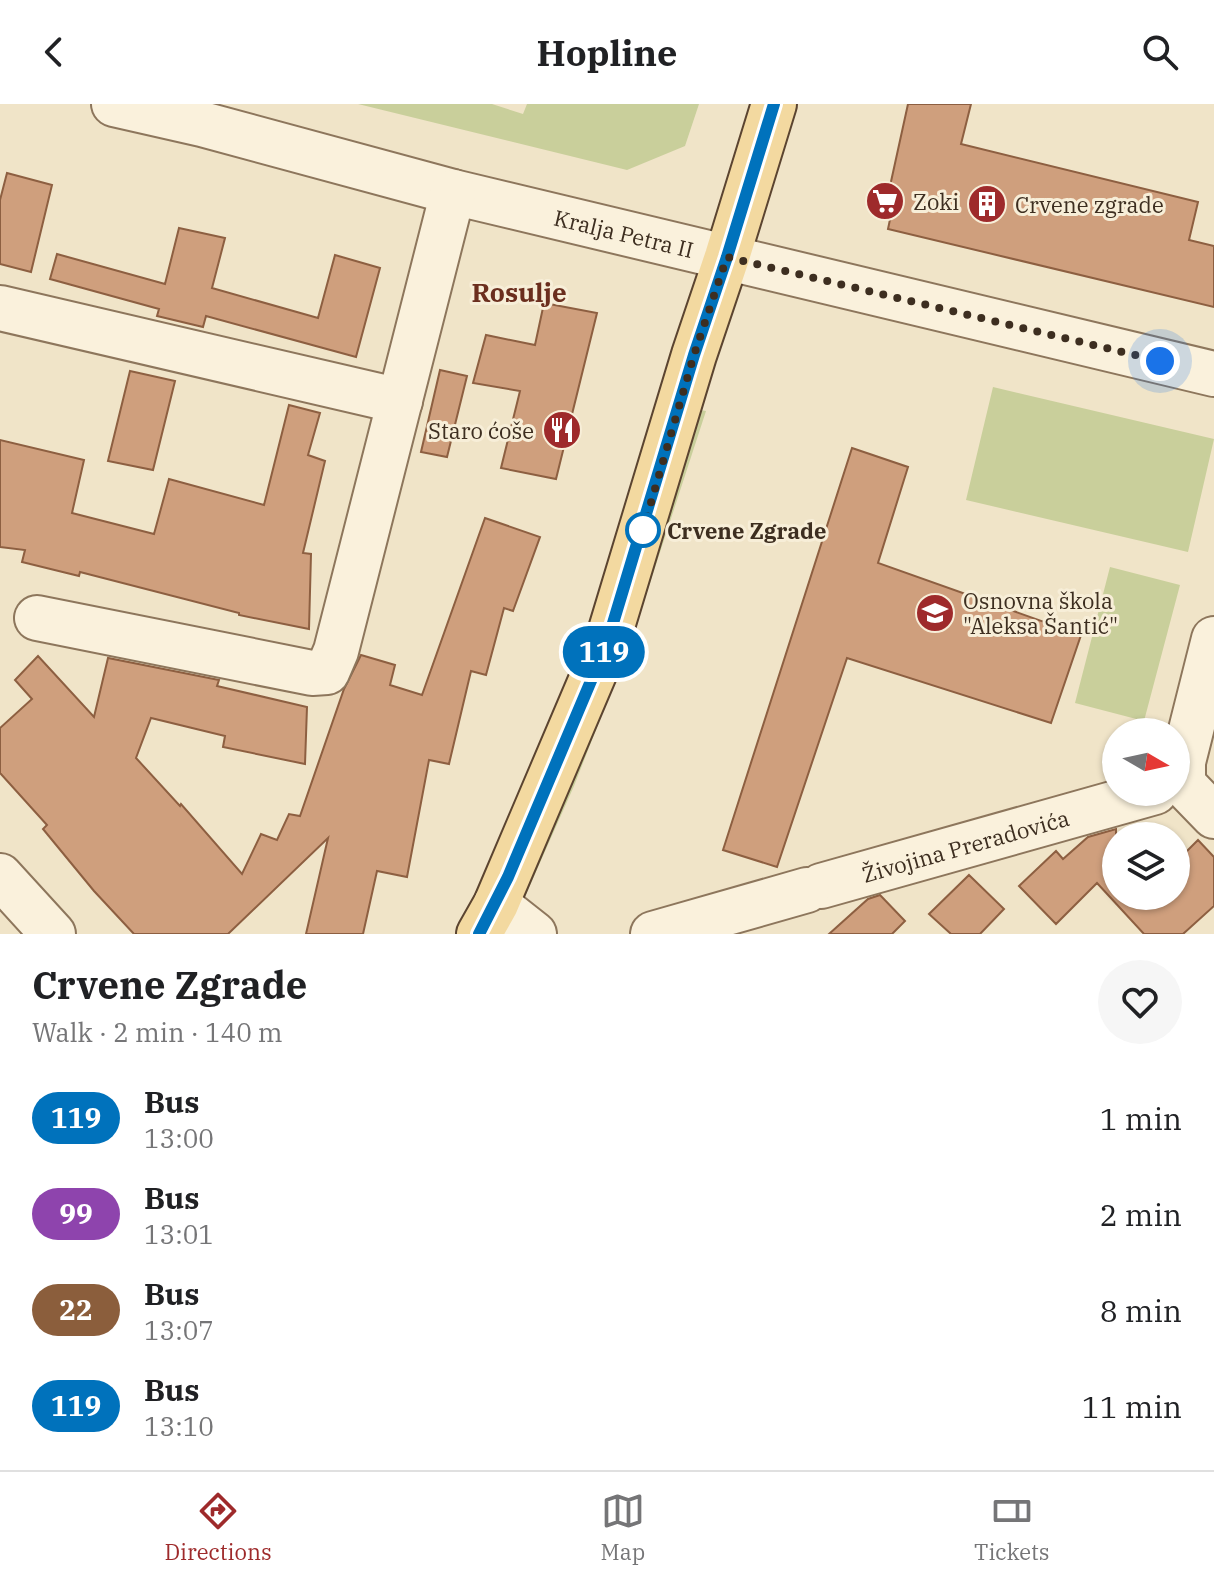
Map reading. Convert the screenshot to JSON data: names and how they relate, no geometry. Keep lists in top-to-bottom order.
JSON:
{
  "streets": {
    "street": ["Kralja Petra II", "Živojina Preradovića"]
  },
  "districts": ["Rosulje"],
  "places": {
    "supermarket": ["Zoki"],
    "building": ["Crvene zgrade"],
    "restaurant": ["Staro ćoše"],
    "other": ["Crvene Zgrade"],
    "school or university": ["Osnovna škola \"Aleksa Šantić\""]
  },
  "lines": ["bus line 119"],
  "north": "right",
  "page": {
    "header": "Hopline",
    "on_map": "119",
    "heading": ["Crvene Zgrade", "Walk · 2 min · 140 m"],
    "list": [
      {
        "mark": "119",
        "name": "Bus",
        "note": "13:00",
        "value": "1 min"
      },
      {
        "mark": "99",
        "name": "Bus",
        "note": "13:01",
        "value": "2 min"
      },
      {
        "mark": "22",
        "name": "Bus",
        "note": "13:07",
        "value": "8 min"
      },
      {
        "mark": "119",
        "name": "Bus",
        "note": "13:10",
        "value": "11 min"
      }
    ],
    "tabs": ["Directions", "Map", "Tickets"]
  }
}
